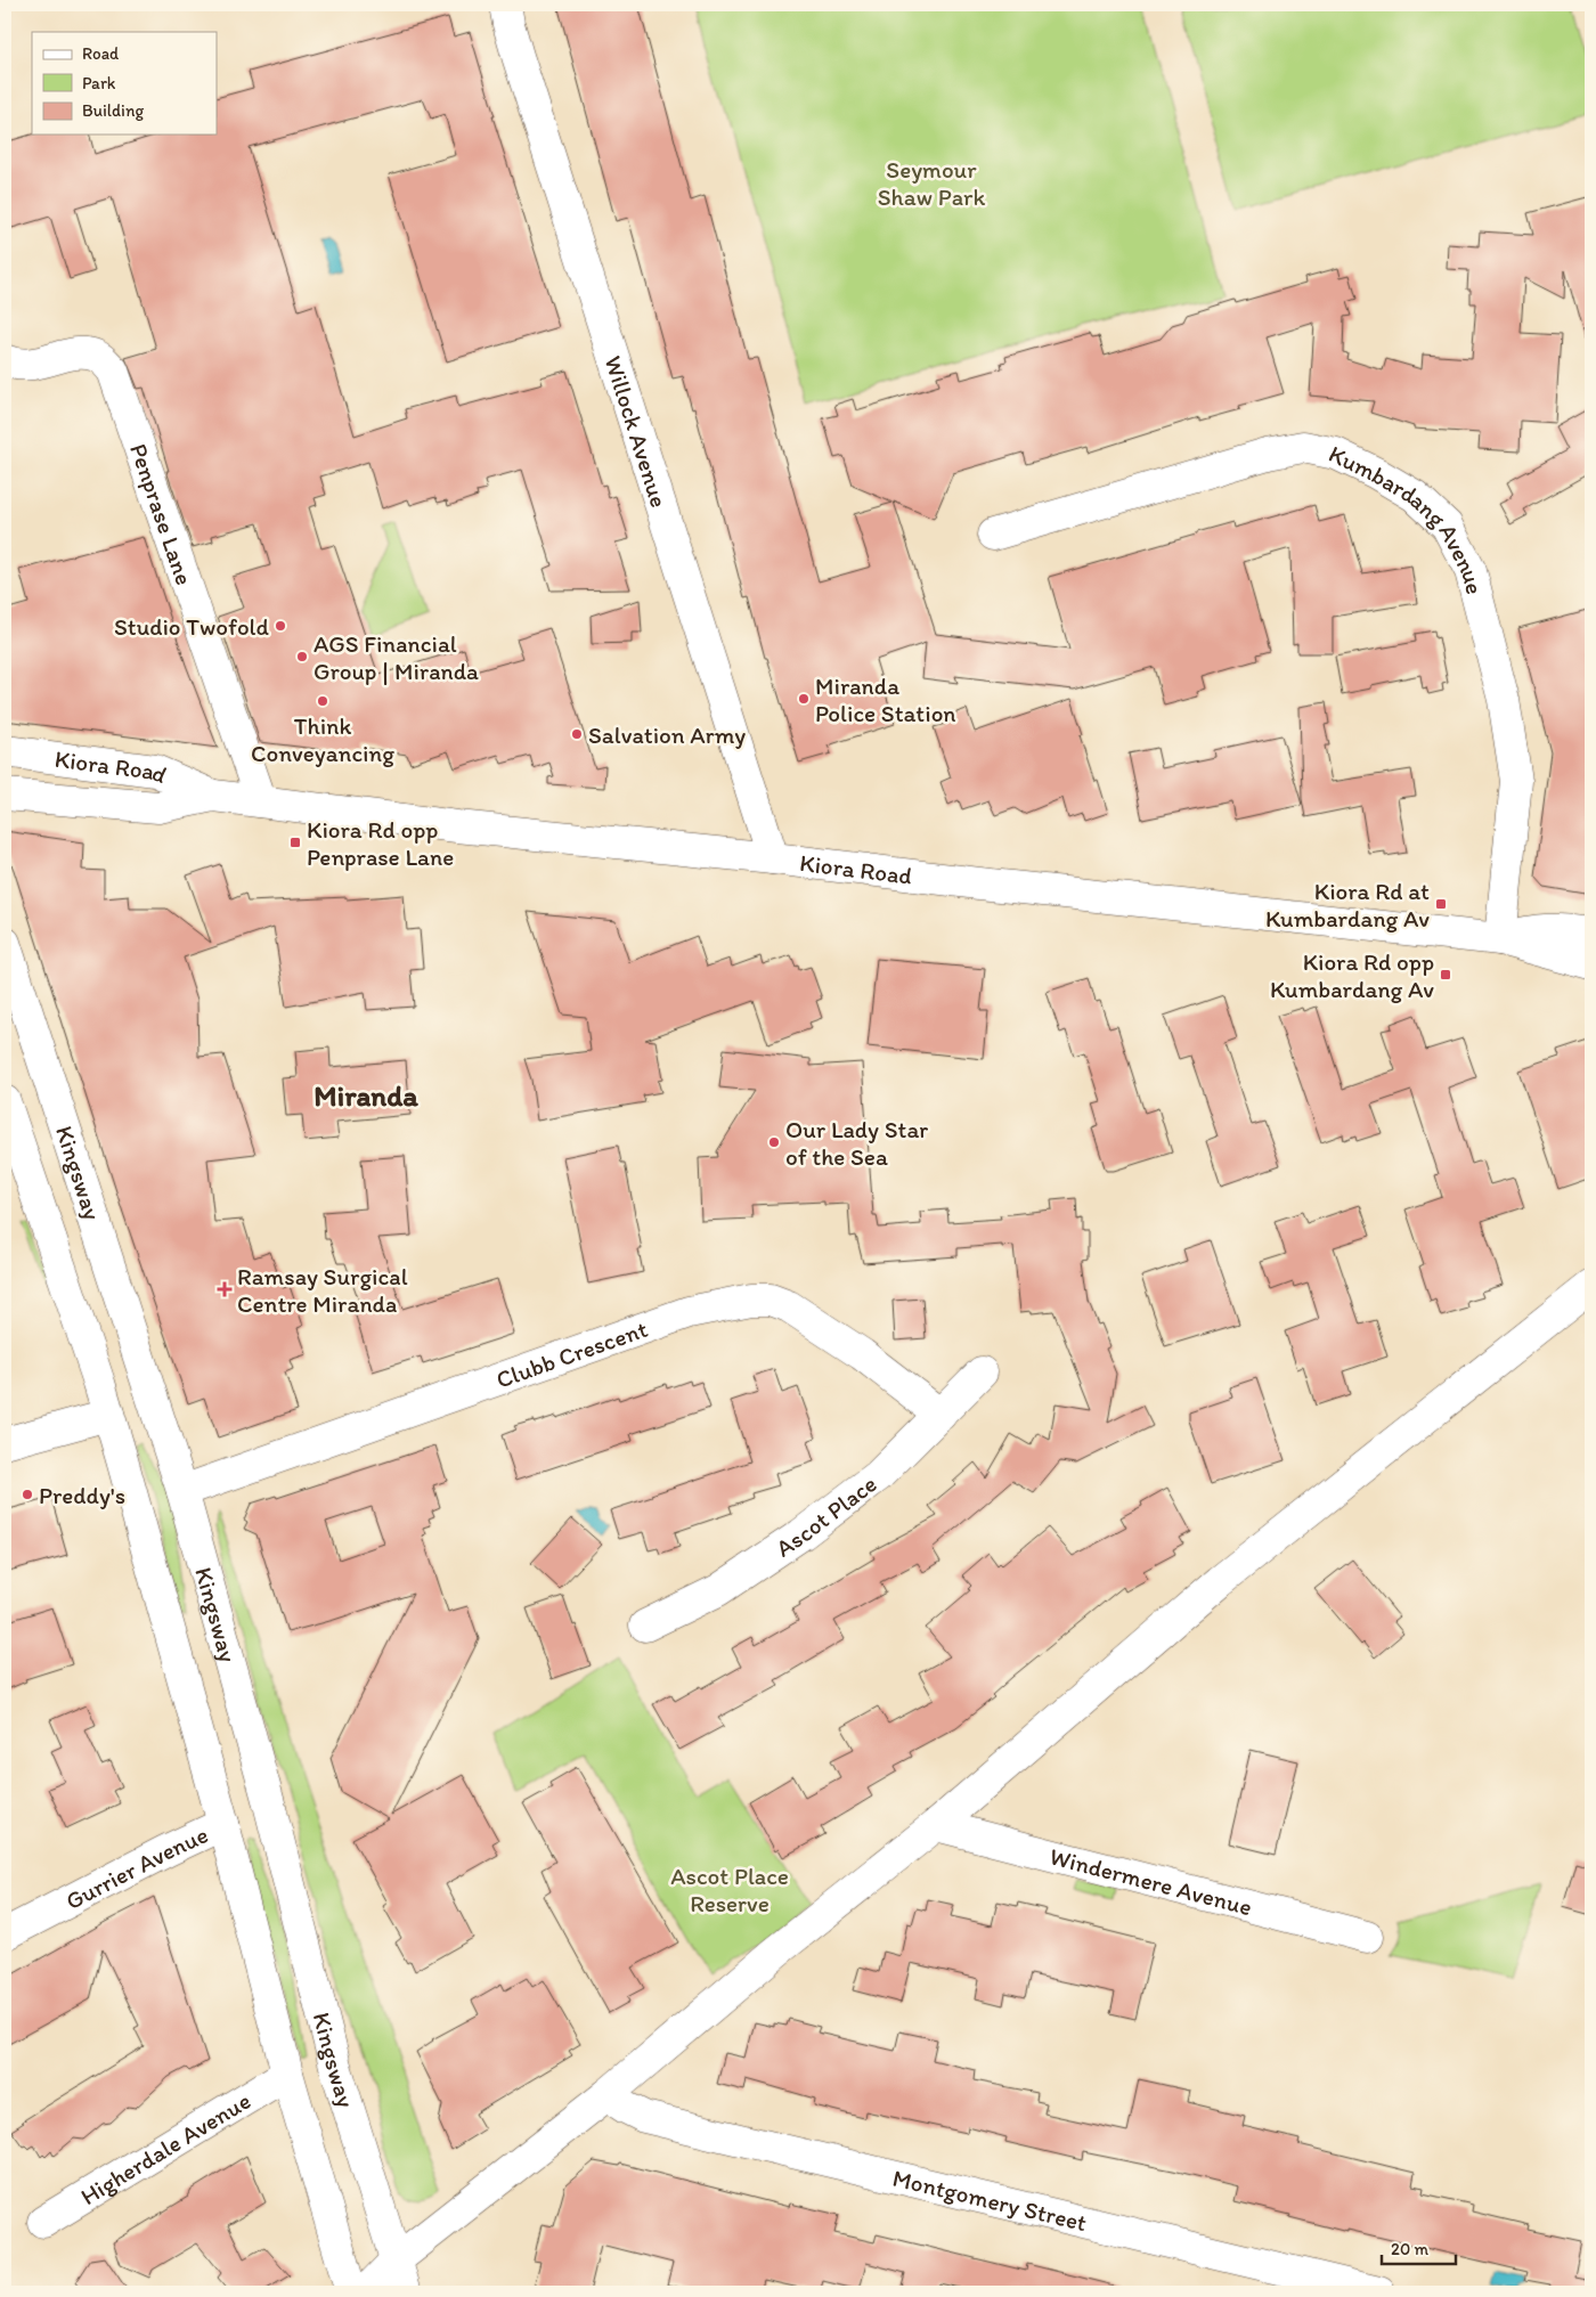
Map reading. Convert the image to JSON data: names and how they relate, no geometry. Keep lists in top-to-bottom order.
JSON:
{
  "streets": {
    "street": [
      "Willock Avenue",
      "Penprase Lane",
      "Kumbardang Avenue",
      "Kiora Road",
      "Kingsway",
      "Clubb Crescent",
      "Ascot Place",
      "Gurrier Avenue",
      "Windermere Avenue",
      "Higherdale Avenue",
      "Montgomery Street"
    ]
  },
  "crossings": [
    ["Willock Avenue", "Kiora Road"],
    ["Penprase Lane", "Kiora Road"],
    ["Kumbardang Avenue", "Kiora Road"],
    ["Kingsway", "Clubb Crescent"],
    ["Kingsway", "Gurrier Avenue"],
    ["Kingsway", "Higherdale Avenue"],
    ["Clubb Crescent", "Ascot Place"]
  ],
  "districts": ["Miranda"],
  "parks": ["Seymour Shaw Park", "Ascot Place Reserve"],
  "places": {
    "other": [
      "Studio Twofold",
      "AGS Financial Group | Miranda",
      "Miranda Police Station",
      "Think Conveyancing",
      "Salvation Army",
      "Our Lady Star of the Sea",
      "Preddy's"
    ],
    "transit": ["Kiora Rd opp Penprase Lane", "Kiora Rd at Kumbardang Av", "Kiora Rd opp Kumbardang Av"],
    "health": ["Ramsay Surgical Centre Miranda"]
  },
  "legend": ["Road", "Park", "Building"],
  "scale_bar": "20 m"
}
